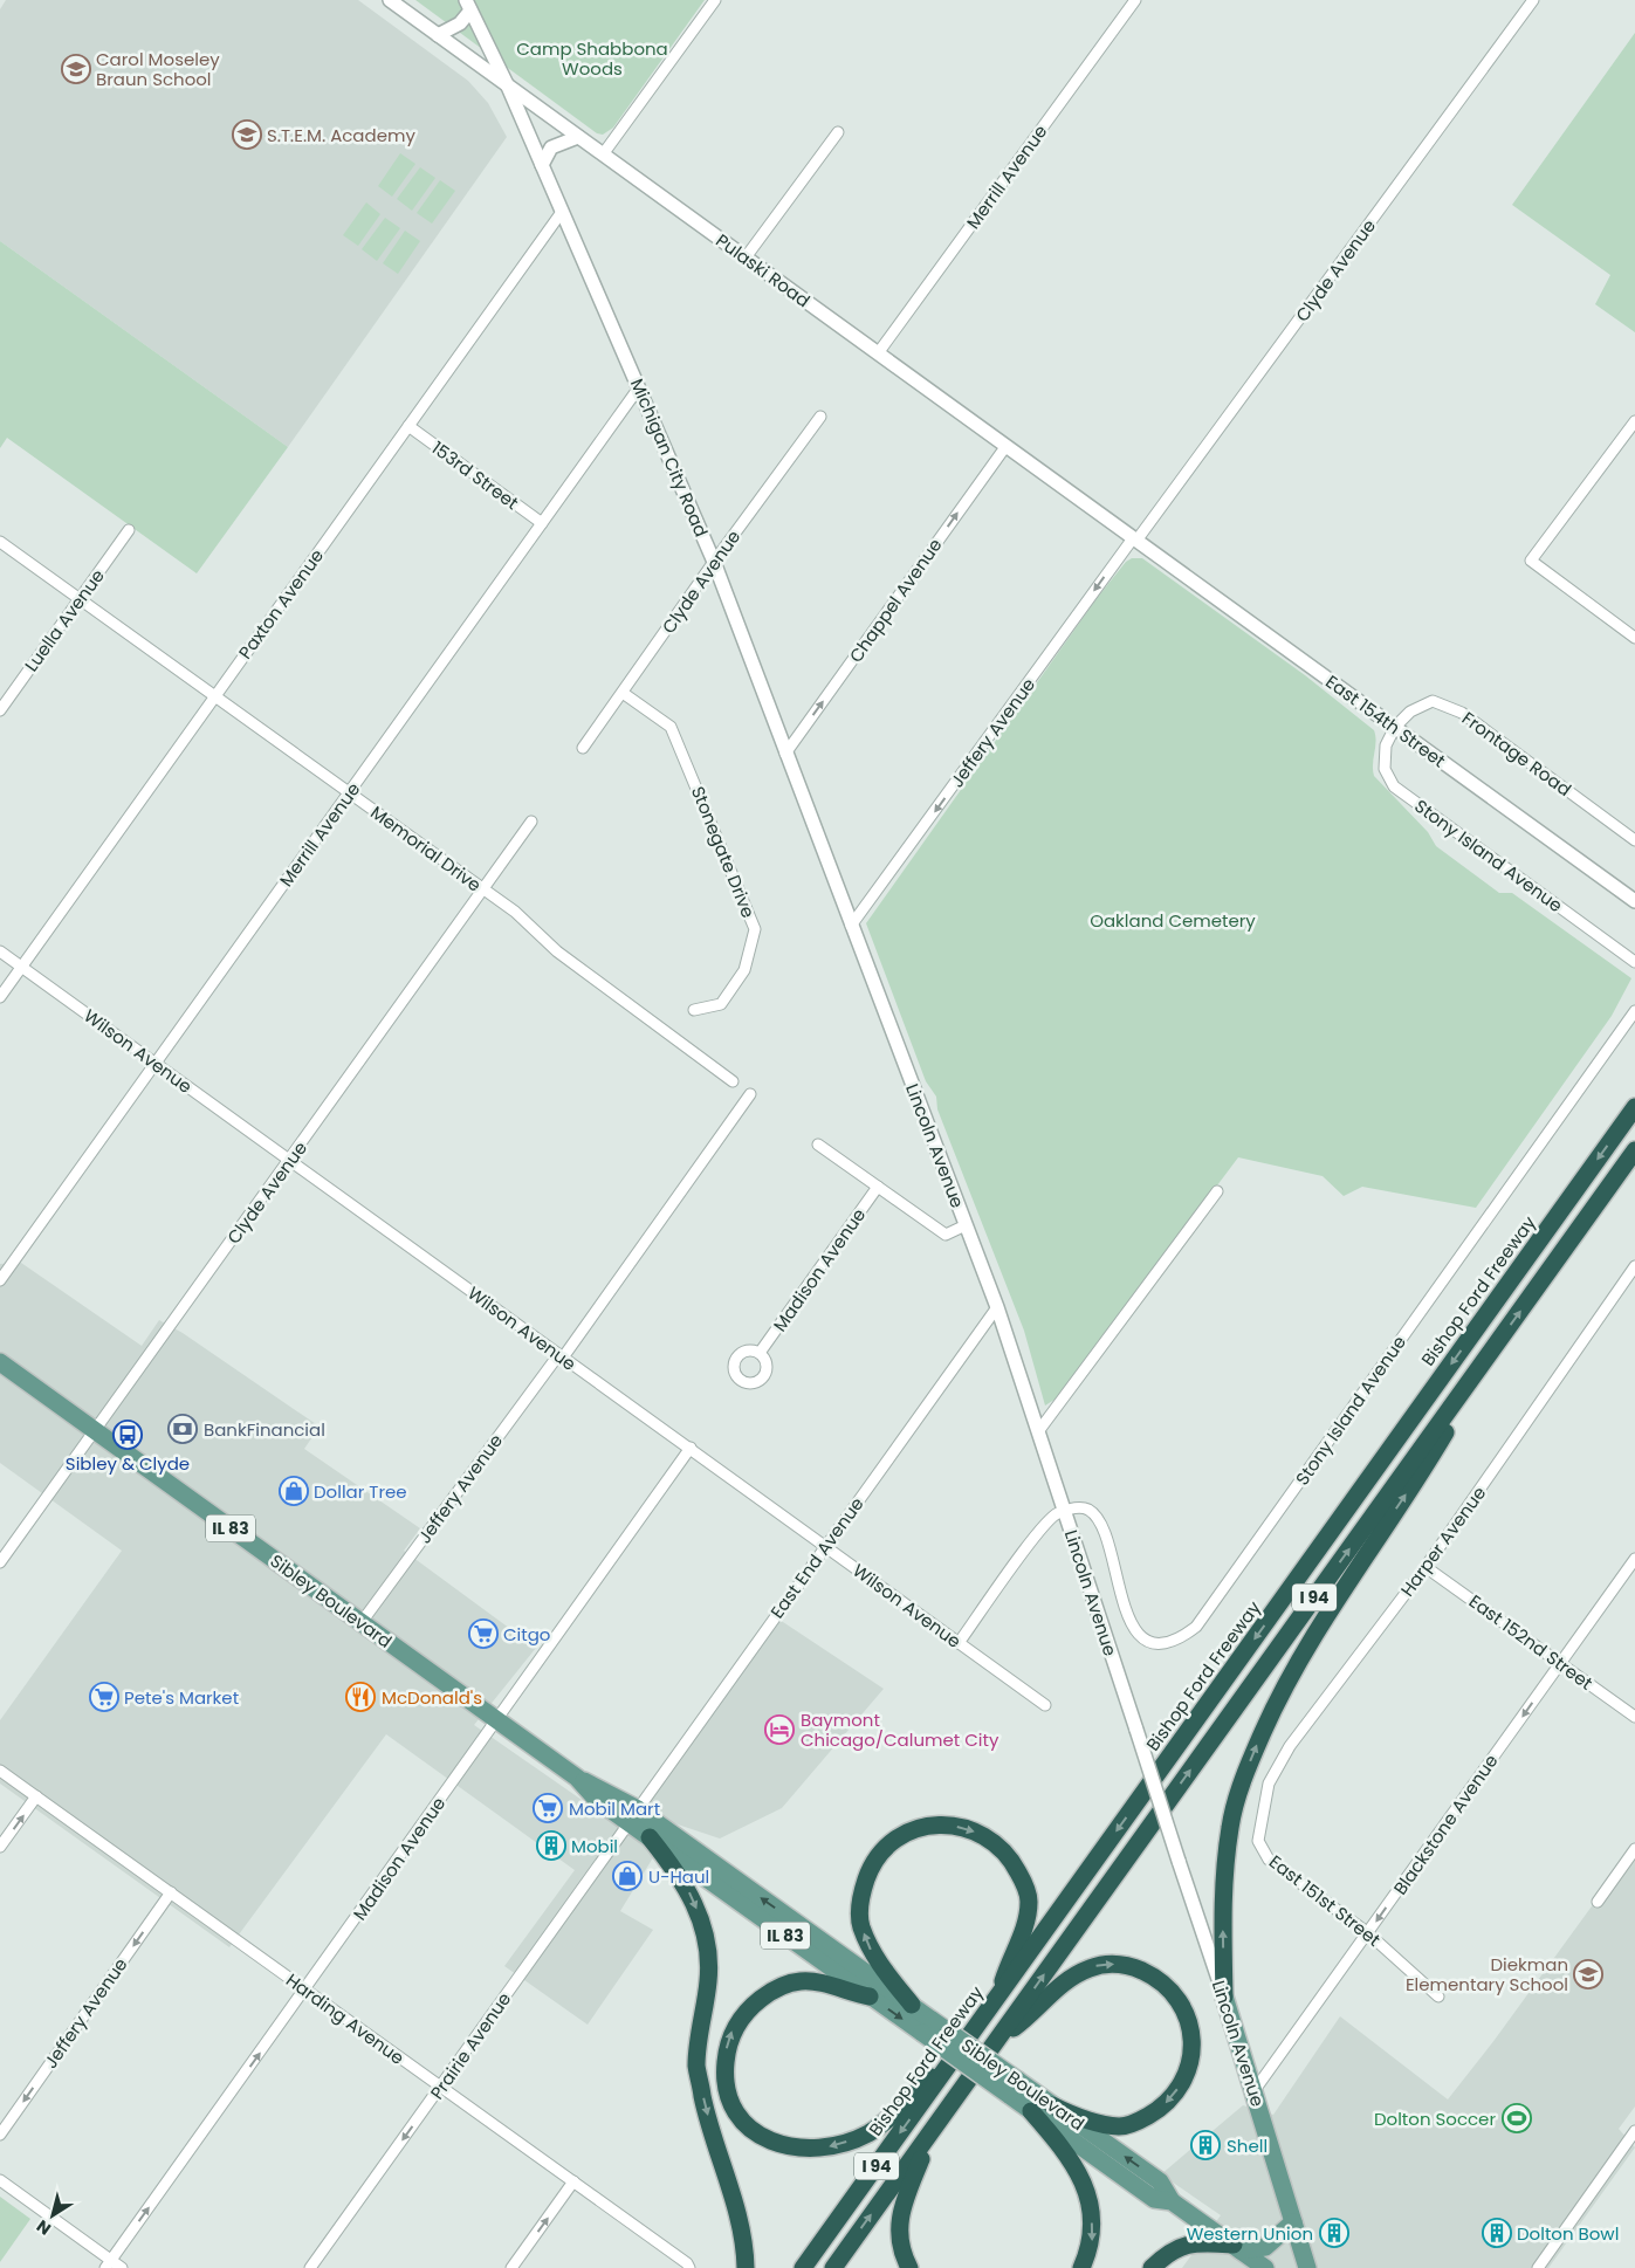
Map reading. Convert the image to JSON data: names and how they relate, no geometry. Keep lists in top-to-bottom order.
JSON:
{
  "streets": {
    "highway": ["Bishop Ford Freeway", "I 94"],
    "main road": ["Lincoln Avenue", "IL 83", "Sibley Boulevard"],
    "street": [
      "Merrill Avenue",
      "Pulaski Road",
      "Clyde Avenue",
      "Michigan City Road",
      "153rd Street",
      "Chappel Avenue",
      "Paxton Avenue",
      "Luella Avenue",
      "East 154th Street",
      "Jeffery Avenue",
      "Frontage Road",
      "Memorial Drive",
      "Stonegate Drive",
      "Stony Island Avenue",
      "Wilson Avenue",
      "Madison Avenue",
      "Harper Avenue",
      "East End Avenue",
      "East 152nd Street",
      "Blackstone Avenue",
      "East 151st Street",
      "Harding Avenue",
      "Prairie Avenue"
    ]
  },
  "crossings": [
    ["Merrill Avenue", "Pulaski Road"],
    ["Merrill Avenue", "Michigan City Road"],
    ["Merrill Avenue", "153rd Street"],
    ["Merrill Avenue", "Memorial Drive"],
    ["Merrill Avenue", "Wilson Avenue"],
    ["Pulaski Road", "Clyde Avenue"],
    ["Pulaski Road", "Michigan City Road"],
    ["Pulaski Road", "Chappel Avenue"],
    ["Pulaski Road", "East 154th Street"],
    ["Pulaski Road", "Jeffery Avenue"],
    ["Clyde Avenue", "Michigan City Road"],
    ["Clyde Avenue", "East 154th Street"],
    ["Clyde Avenue", "Jeffery Avenue"],
    ["Clyde Avenue", "Memorial Drive"],
    ["Clyde Avenue", "Stonegate Drive"],
    ["Clyde Avenue", "Wilson Avenue"],
    ["Clyde Avenue", "Sibley Boulevard"],
    ["Michigan City Road", "Chappel Avenue"],
    ["Michigan City Road", "Paxton Avenue"],
    ["Michigan City Road", "Jeffery Avenue"],
    ["Michigan City Road", "Lincoln Avenue"],
    ["153rd Street", "Paxton Avenue"],
    ["Paxton Avenue", "Memorial Drive"],
    ["Paxton Avenue", "Wilson Avenue"],
    ["Luella Avenue", "Memorial Drive"],
    ["East 154th Street", "Jeffery Avenue"],
    ["East 154th Street", "Frontage Road"],
    ["East 154th Street", "Stony Island Avenue"],
    ["Jeffery Avenue", "Wilson Avenue"],
    ["Jeffery Avenue", "Lincoln Avenue"],
    ["Jeffery Avenue", "Sibley Boulevard"],
    ["Jeffery Avenue", "Harding Avenue"],
    ["Frontage Road", "Stony Island Avenue"],
    ["Stony Island Avenue", "Lincoln Avenue"],
    ["Wilson Avenue", "Madison Avenue"],
    ["Wilson Avenue", "East End Avenue"],
    ["Lincoln Avenue", "East End Avenue"],
    ["Lincoln Avenue", "Blackstone Avenue"],
    ["Madison Avenue", "Sibley Boulevard"],
    ["Madison Avenue", "Harding Avenue"],
    ["IL 83", "Sibley Boulevard"],
    ["Harper Avenue", "East 152nd Street"],
    ["Harper Avenue", "East 151st Street"],
    ["East End Avenue", "Sibley Boulevard"],
    ["East End Avenue", "Prairie Avenue"],
    ["Sibley Boulevard", "Prairie Avenue"],
    ["East 152nd Street", "Blackstone Avenue"],
    ["Blackstone Avenue", "East 151st Street"],
    ["Harding Avenue", "Prairie Avenue"]
  ],
  "one_way": [
    "Chappel Avenue",
    "Jeffery Avenue",
    "Blackstone Avenue",
    "Prairie Avenue"
  ],
  "parks": ["Camp Shabbona Woods", "Oakland Cemetery"],
  "places": {
    "school or university": ["Carol Moseley Braun School", "S.T.E.M. Academy", "Diekman Elementary School"],
    "bank": ["BankFinancial"],
    "bus stop": ["Sibley & Clyde"],
    "shop": ["Dollar Tree", "U-Haul"],
    "supermarket": ["Citgo", "Pete's Market", "Mobil Mart"],
    "restaurant": ["McDonald's"],
    "hotel": ["Baymont Chicago/Calumet City"],
    "building": [
      "Mobil",
      "Shell",
      "Western Union",
      "Dolton Bowl"
    ],
    "sports": ["Dolton Soccer"]
  },
  "north": "bottom left"
}
